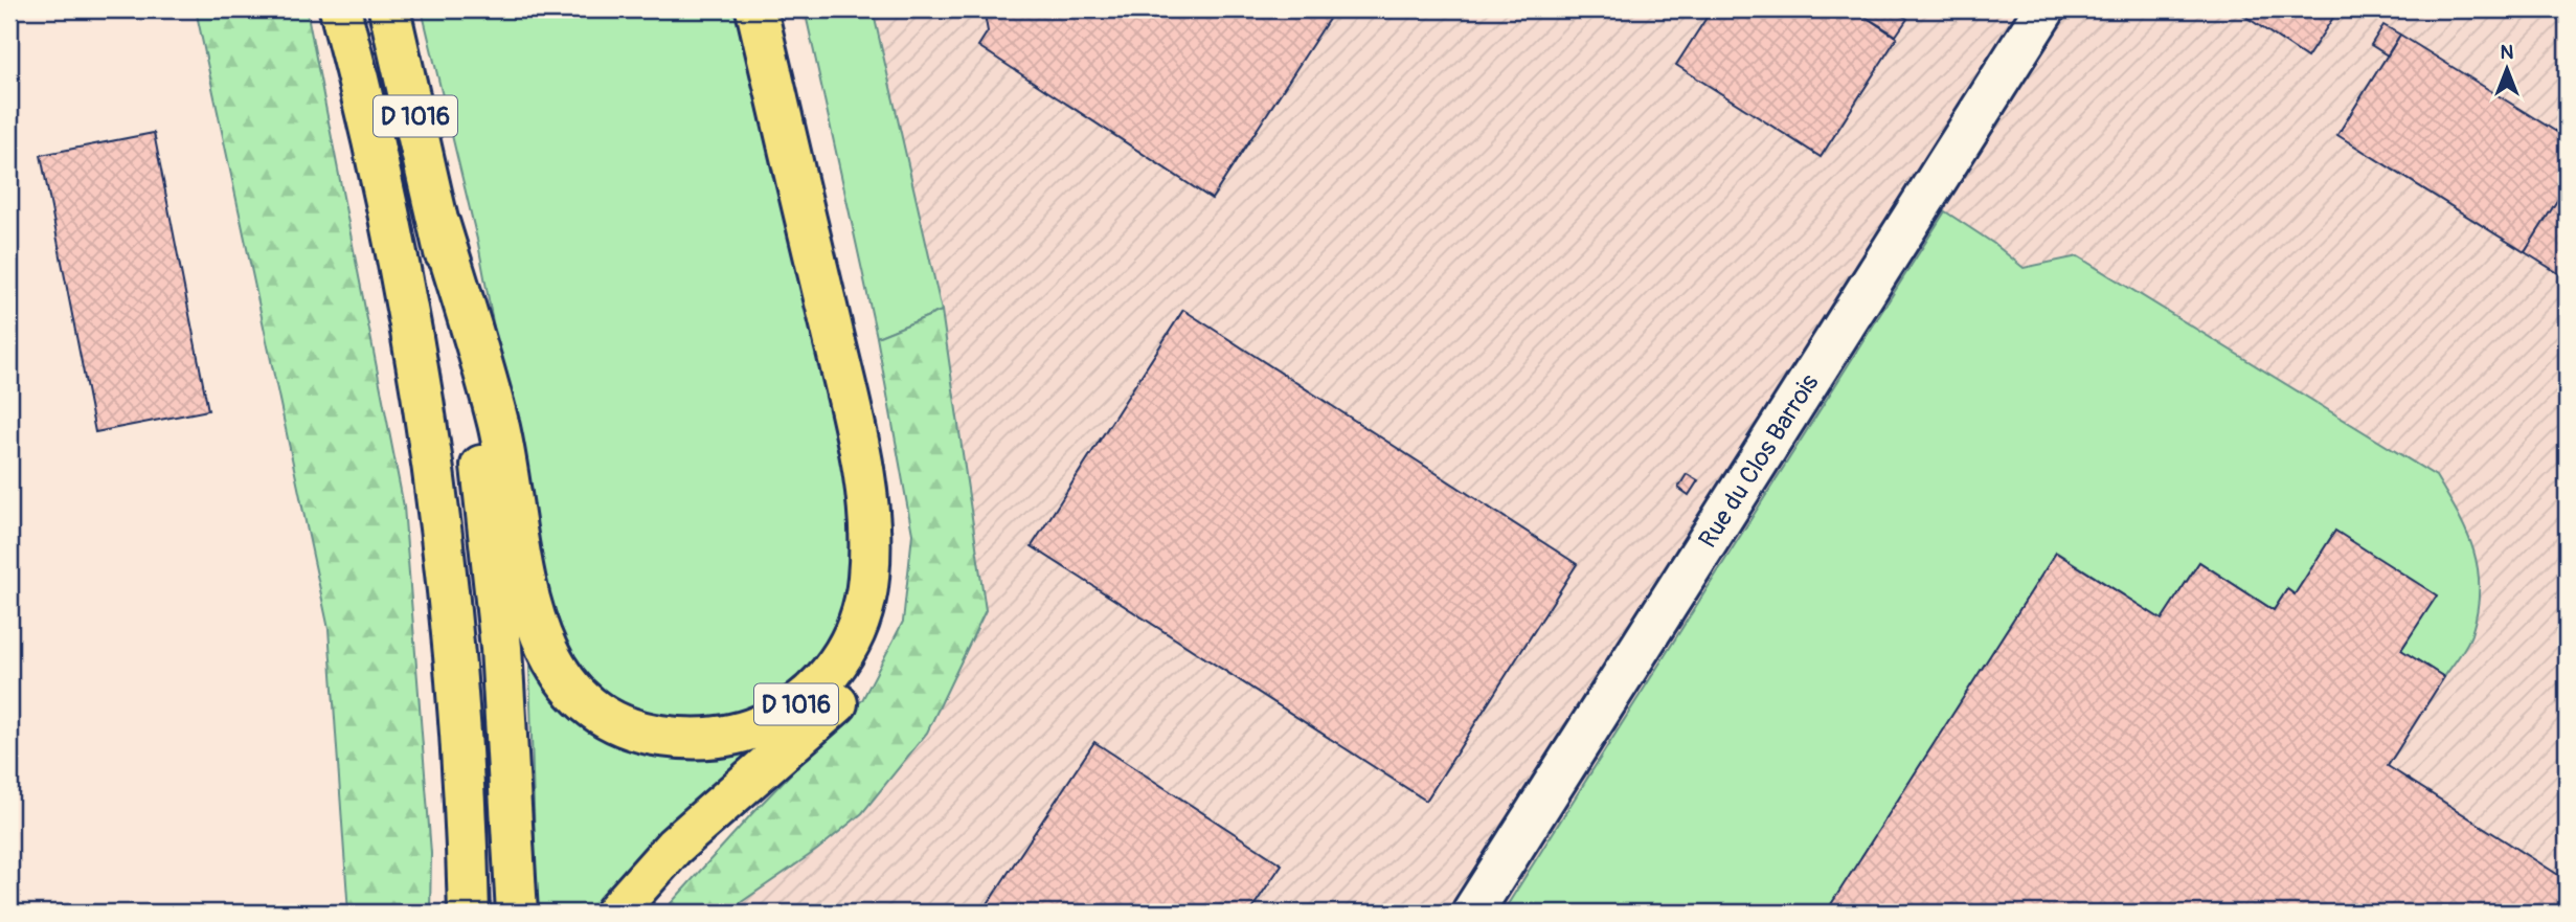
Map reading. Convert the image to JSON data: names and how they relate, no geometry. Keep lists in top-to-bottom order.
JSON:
{
  "streets": {
    "highway": ["D 1016"],
    "street": ["Rue du Clos Barrois"]
  },
  "north": "top"
}
